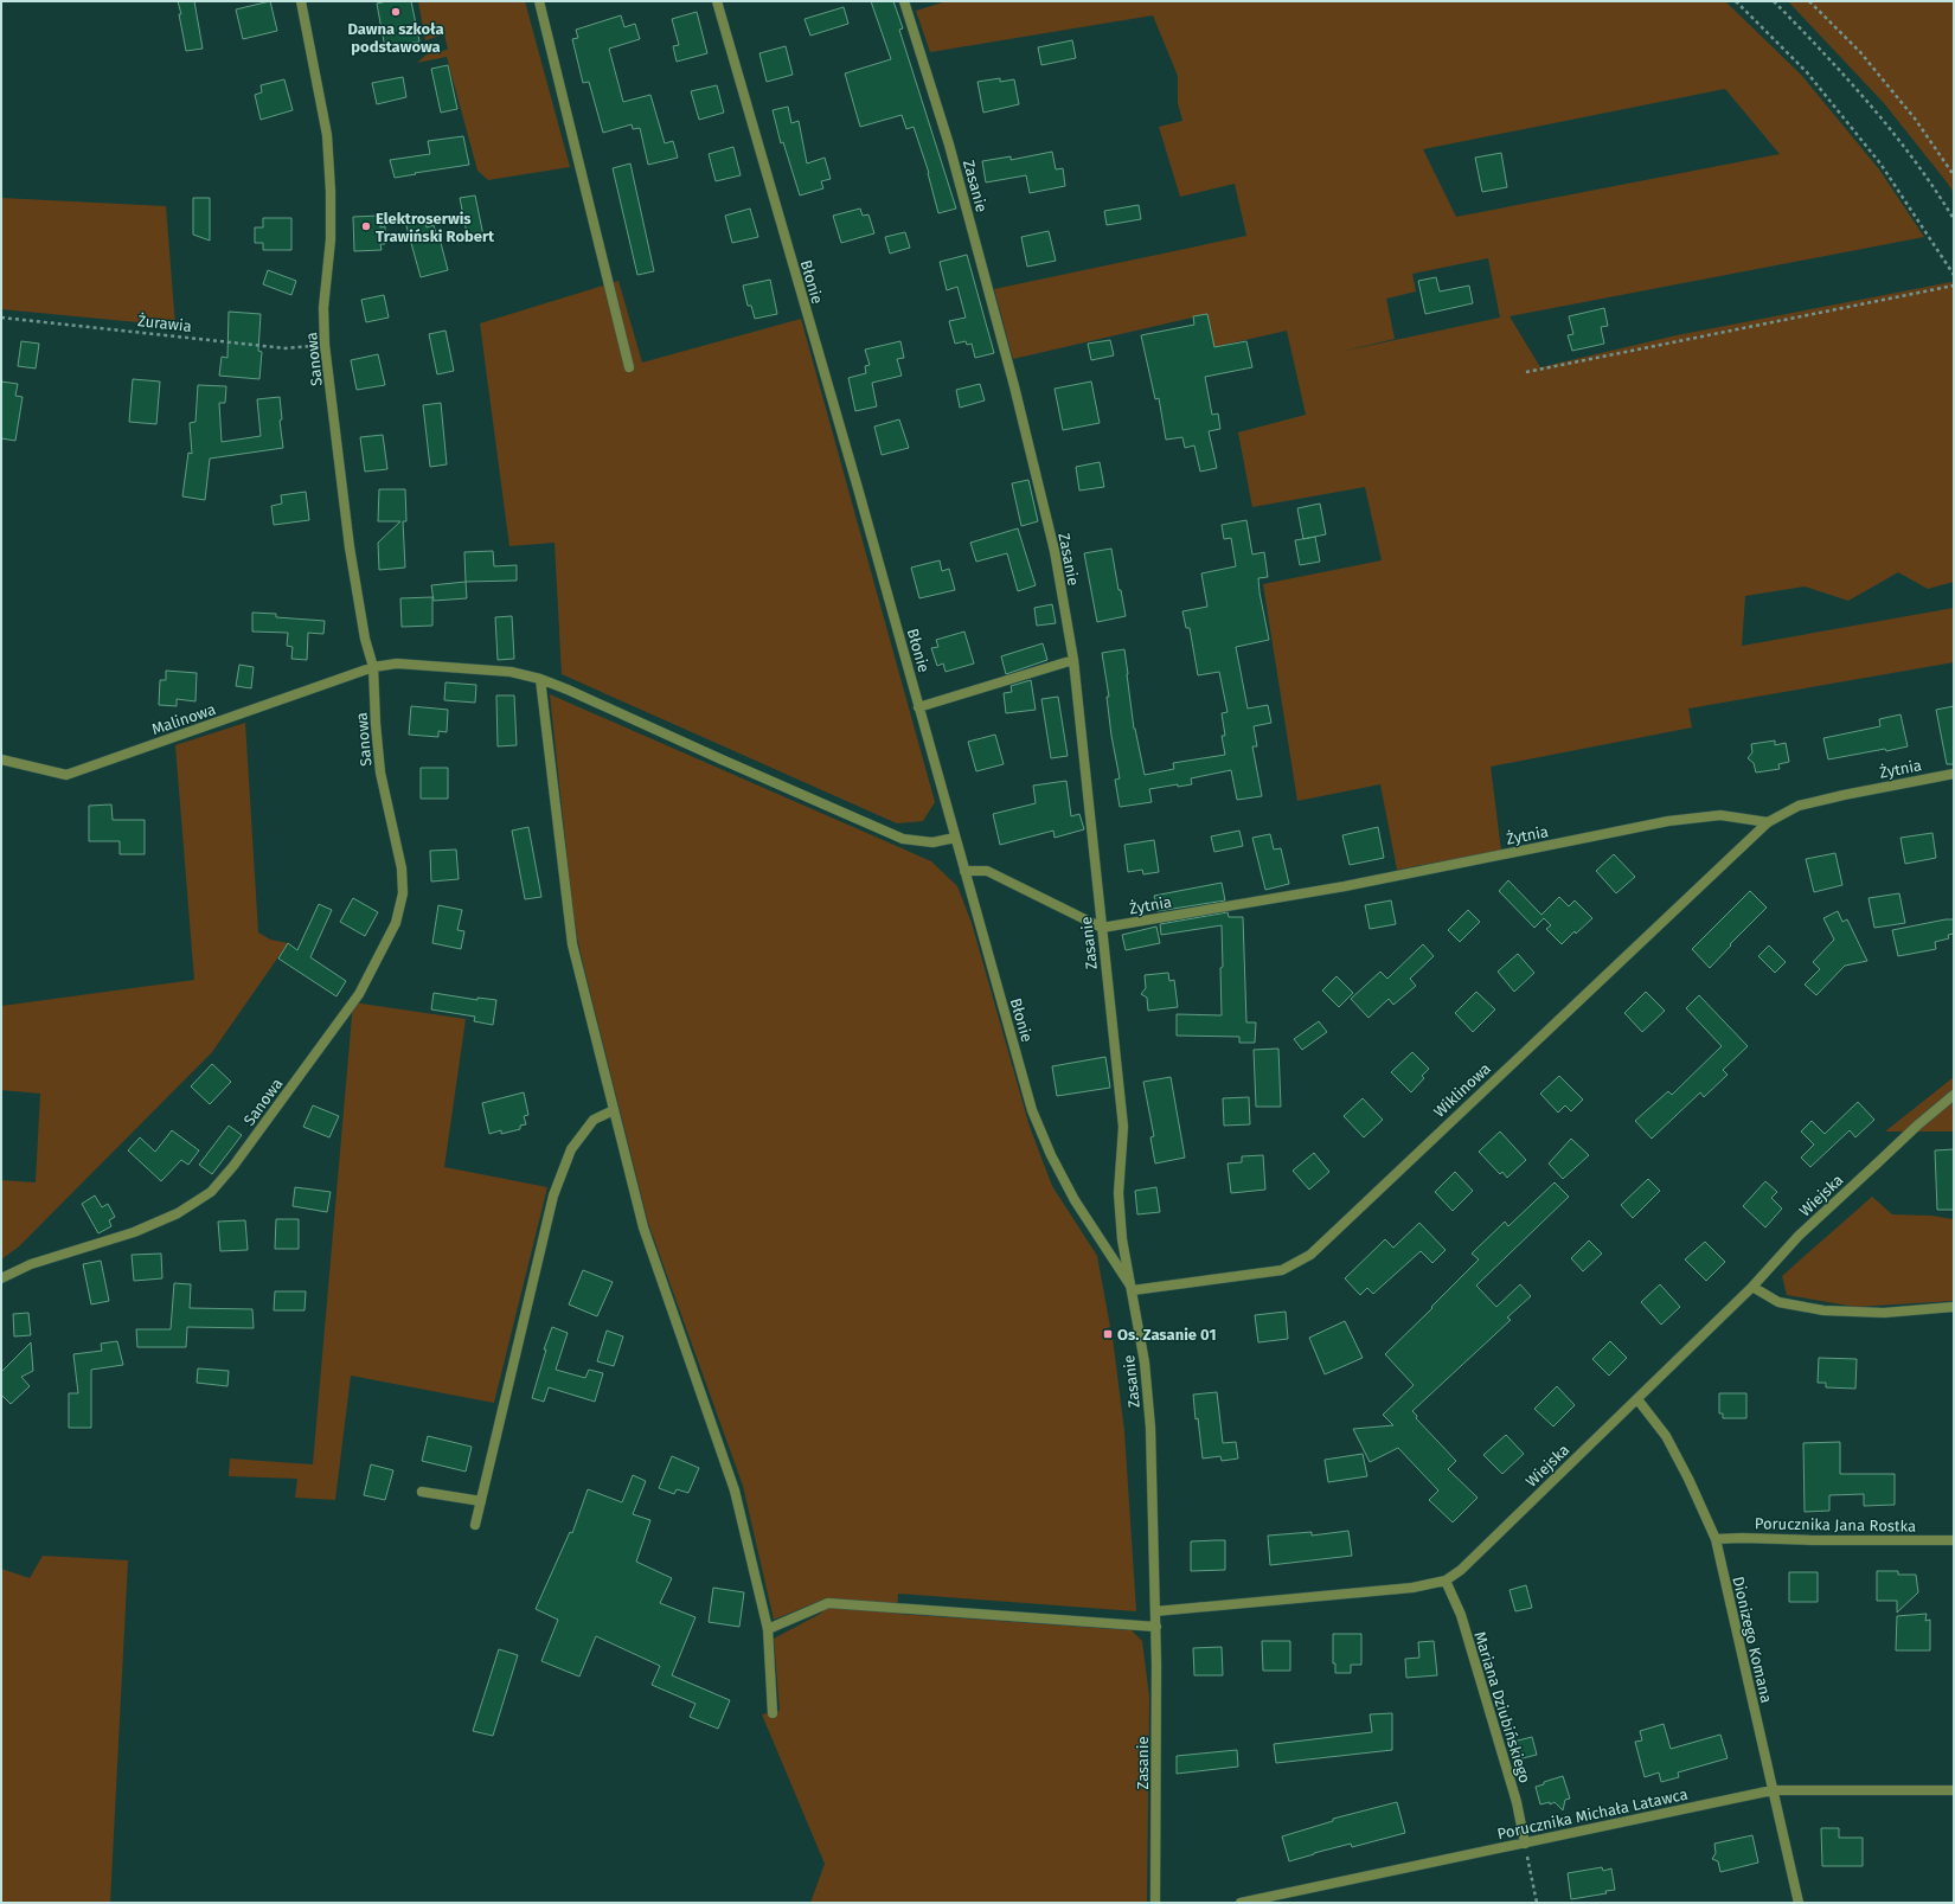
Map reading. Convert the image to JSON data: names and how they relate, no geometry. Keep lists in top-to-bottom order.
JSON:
{
  "streets": {
    "street": [
      "Zasanie",
      "Błonie",
      "Sanowa",
      "Malinowa",
      "Żytnia",
      "Wiklinowa",
      "Wiejska",
      "Porucznika Jana Rostka",
      "Dionizego Komana",
      "Mariana Dziubińskiego",
      "Porucznika Michała Latawca"
    ],
    "path": ["Żurawia"]
  },
  "crossings": [
    ["Zasanie", "Błonie"],
    ["Zasanie", "Żytnia"],
    ["Zasanie", "Wiklinowa"],
    ["Zasanie", "Wiejska"],
    ["Błonie", "Malinowa"],
    ["Błonie", "Wiklinowa"],
    ["Żurawia", "Sanowa"],
    ["Sanowa", "Malinowa"],
    ["Żytnia", "Wiklinowa"],
    ["Wiejska", "Dionizego Komana"],
    ["Wiejska", "Mariana Dziubińskiego"],
    ["Porucznika Jana Rostka", "Dionizego Komana"],
    ["Dionizego Komana", "Porucznika Michała Latawca"],
    ["Mariana Dziubińskiego", "Porucznika Michała Latawca"]
  ],
  "places": {
    "other": ["Dawna szkoła podstawowa", "Elektroserwis Trawiński Robert"],
    "transit": ["Os. Zasanie 01"]
  }
}
